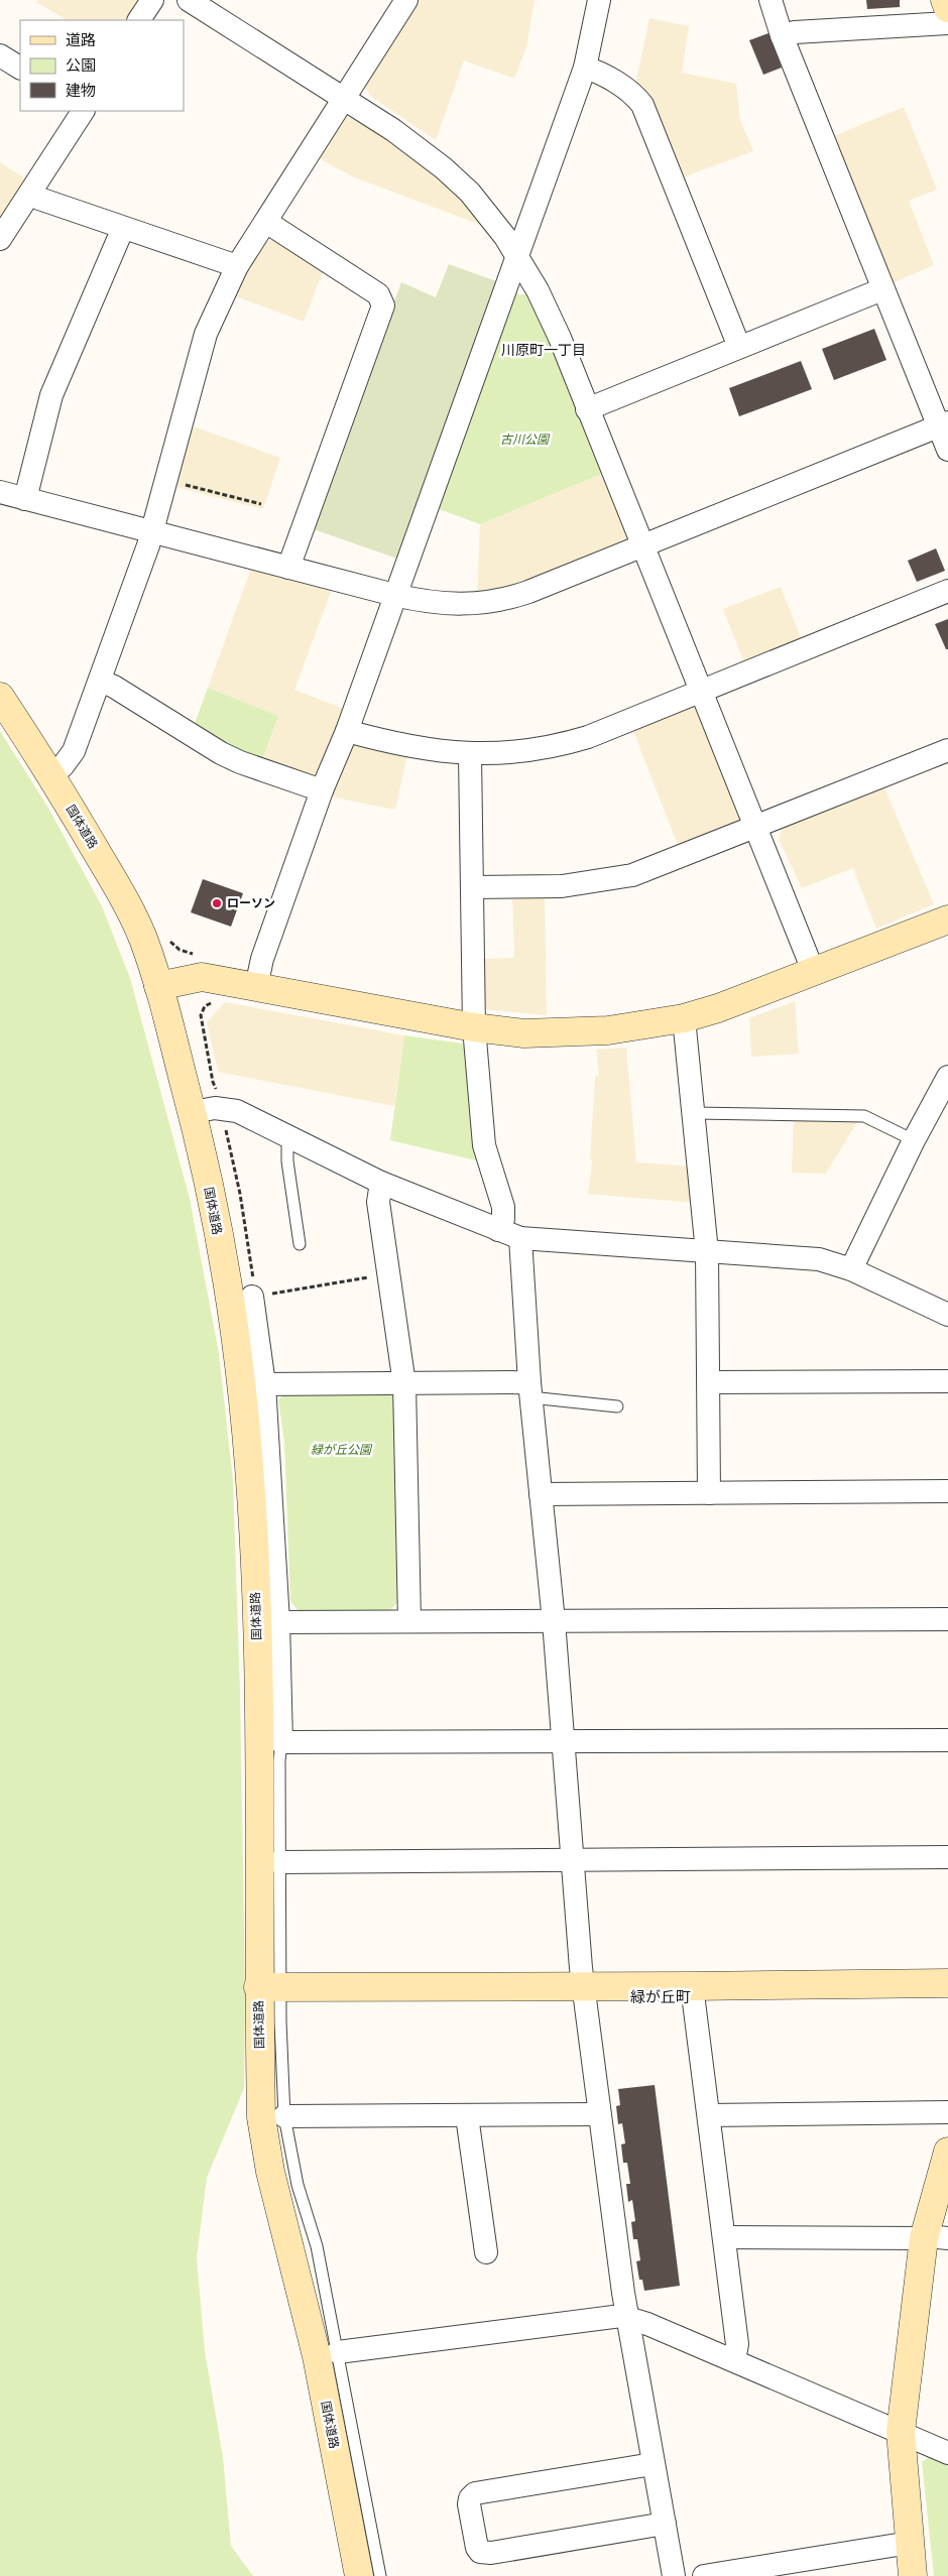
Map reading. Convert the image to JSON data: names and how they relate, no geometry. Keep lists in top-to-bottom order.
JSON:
{
  "streets": {
    "street": ["国体道路"]
  },
  "districts": ["川原町一丁目", "緑が丘町"],
  "parks": ["古川公園", "緑が丘公園"],
  "places": ["ローソン"],
  "legend": ["道路", "公園", "建物"]
}
